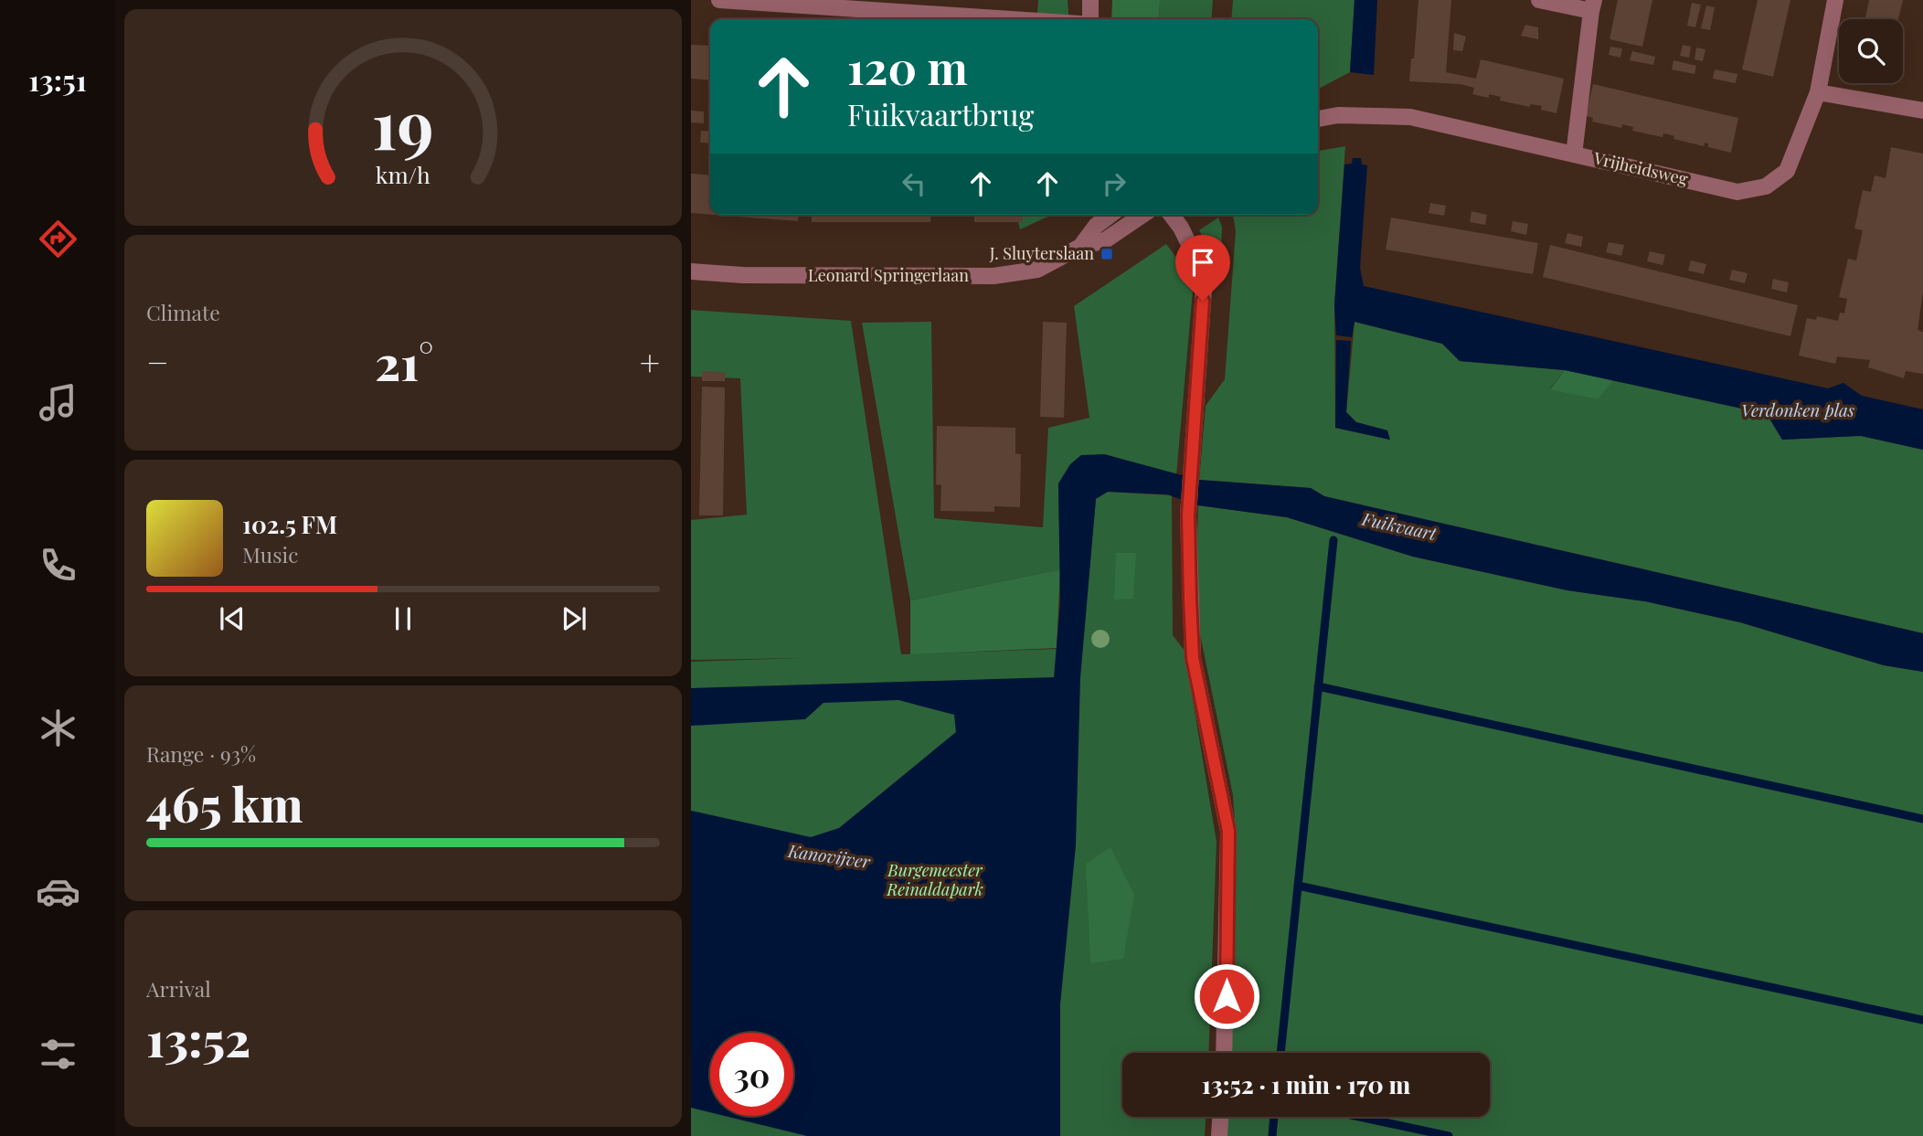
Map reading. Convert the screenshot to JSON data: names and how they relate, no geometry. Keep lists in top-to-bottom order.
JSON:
{
  "streets": {
    "street": ["Vrijheidsweg", "Leonard Springerlaan"]
  },
  "water": ["Verdonken plas", "Fuikvaart", "Kanovijver"],
  "parks": ["Burgemeester Reinaldapark"],
  "places": {
    "transit": ["J. Sluyterslaan"]
  },
  "page": {
    "tabs": "13:51",
    "turn": ["120 m", "Fuikvaartbrug"],
    "tile": [
      "Climate",
      ["Range · 93%", "465 km"],
      ["Arrival", "13:52"]
    ],
    "heat": ["−", "21°", "+"],
    "song": ["102.5 FM", "Music"],
    "limit": "30",
    "trip": "13:52 · 1 min · 170 m",
    "gauge": ["19", "km/h"]
  }
}
